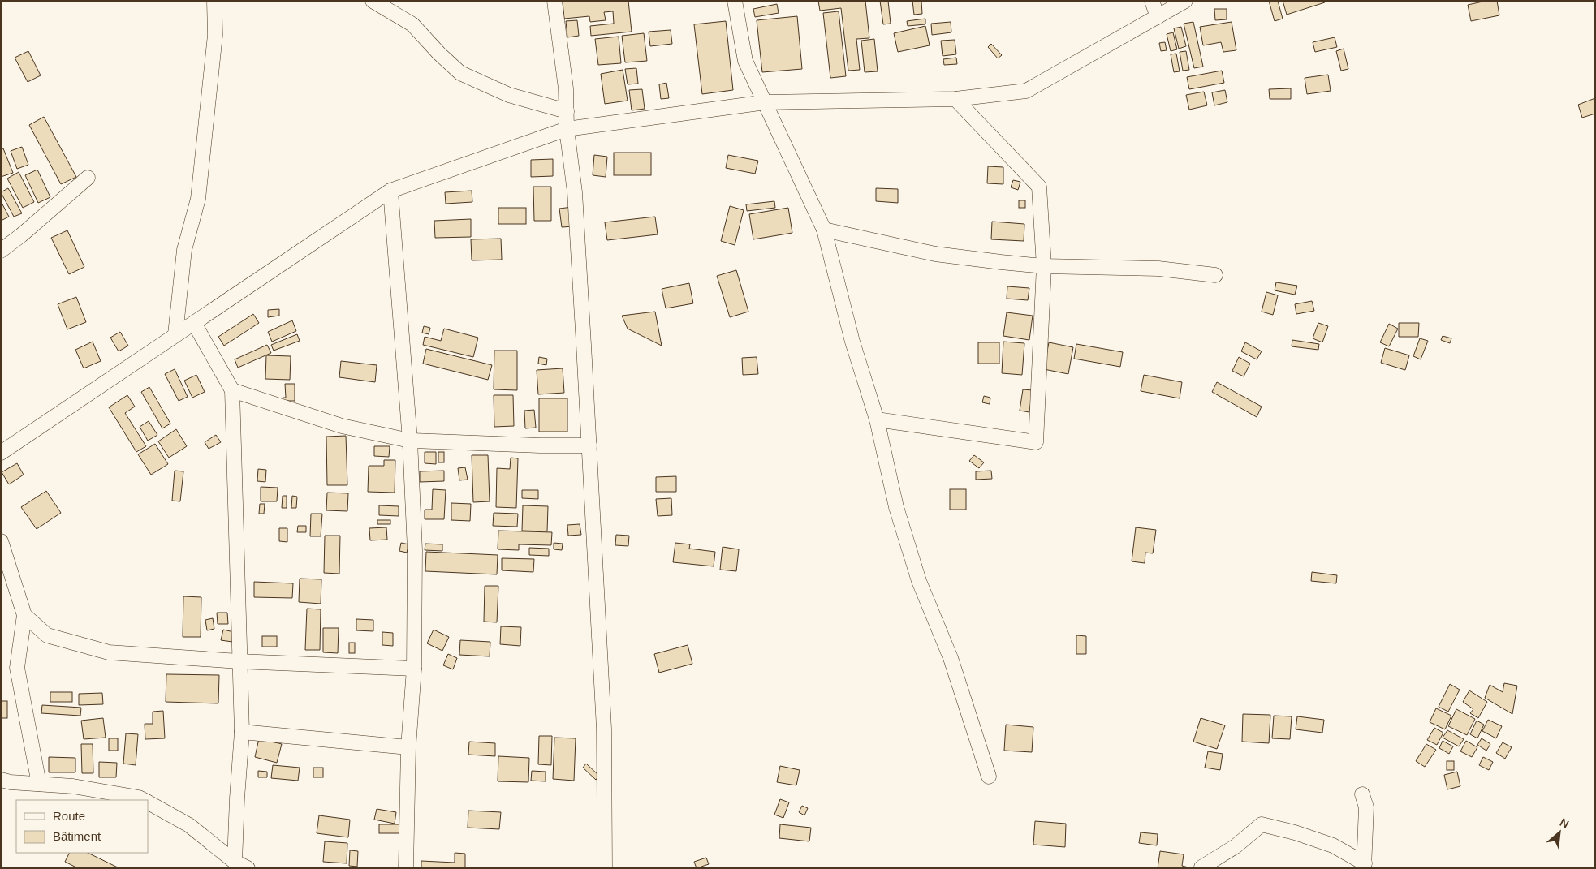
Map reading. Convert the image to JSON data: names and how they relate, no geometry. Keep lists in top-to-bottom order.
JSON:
{
  "legend": ["Route", "Bâtiment"],
  "north": "top right"
}
